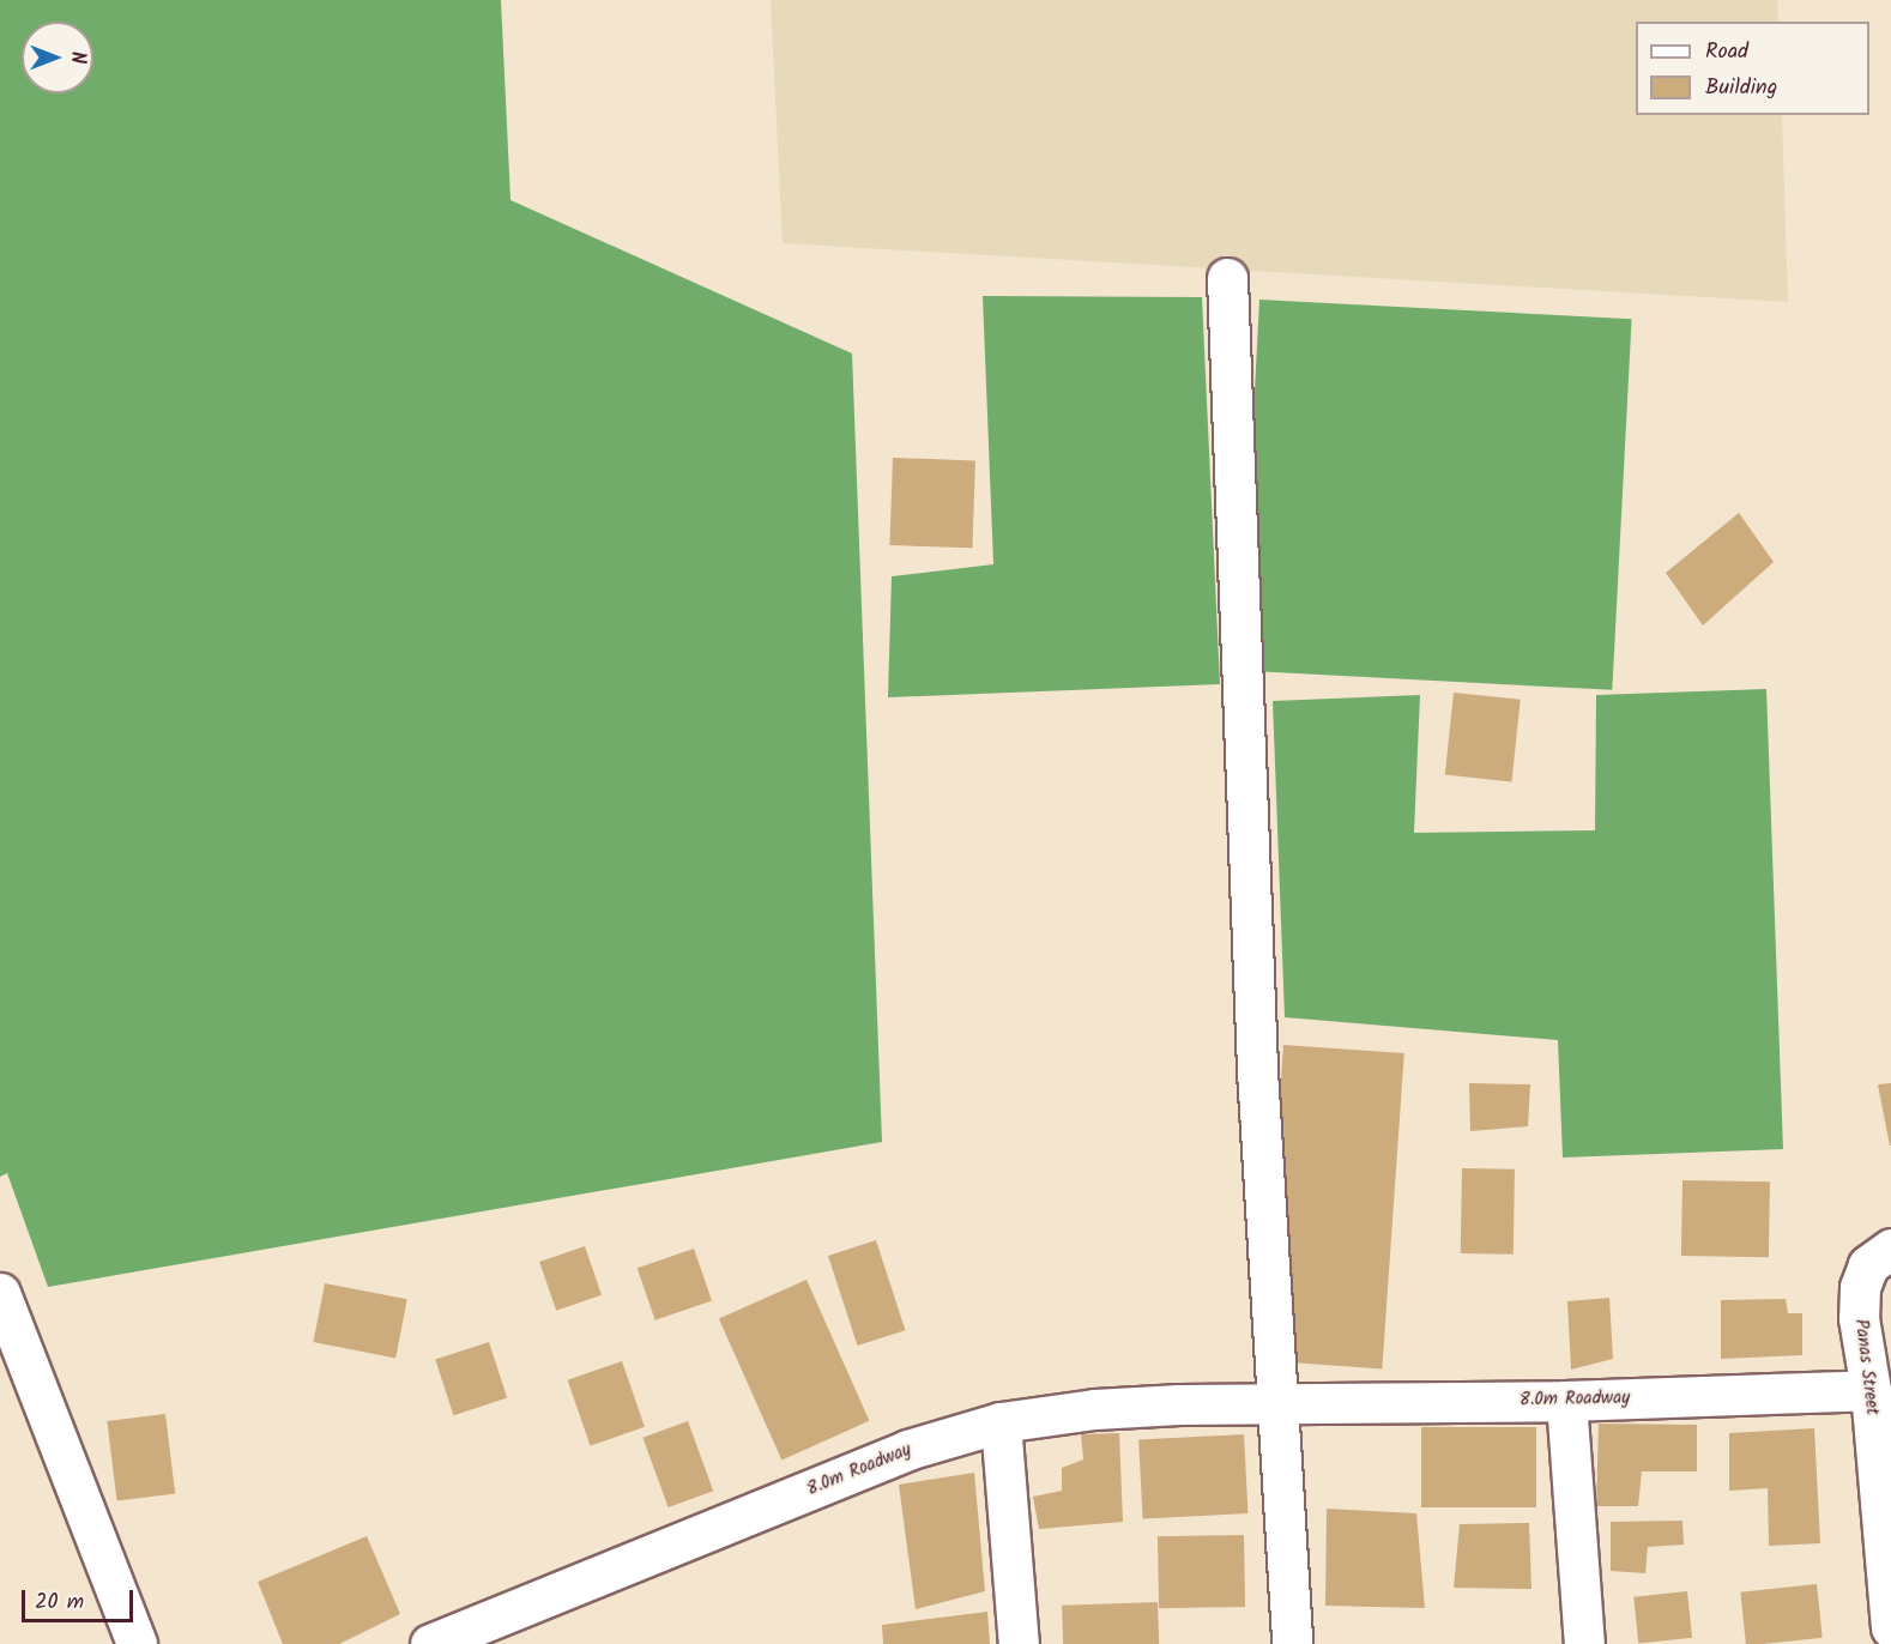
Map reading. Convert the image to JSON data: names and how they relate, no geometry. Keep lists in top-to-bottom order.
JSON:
{
  "streets": {
    "street": ["Panas Street", "8.0m Roadway"]
  },
  "crossings": [
    ["Panas Street", "8.0m Roadway"]
  ],
  "legend": ["Road", "Building"],
  "scale_bar": "20 m",
  "north": "right"
}
